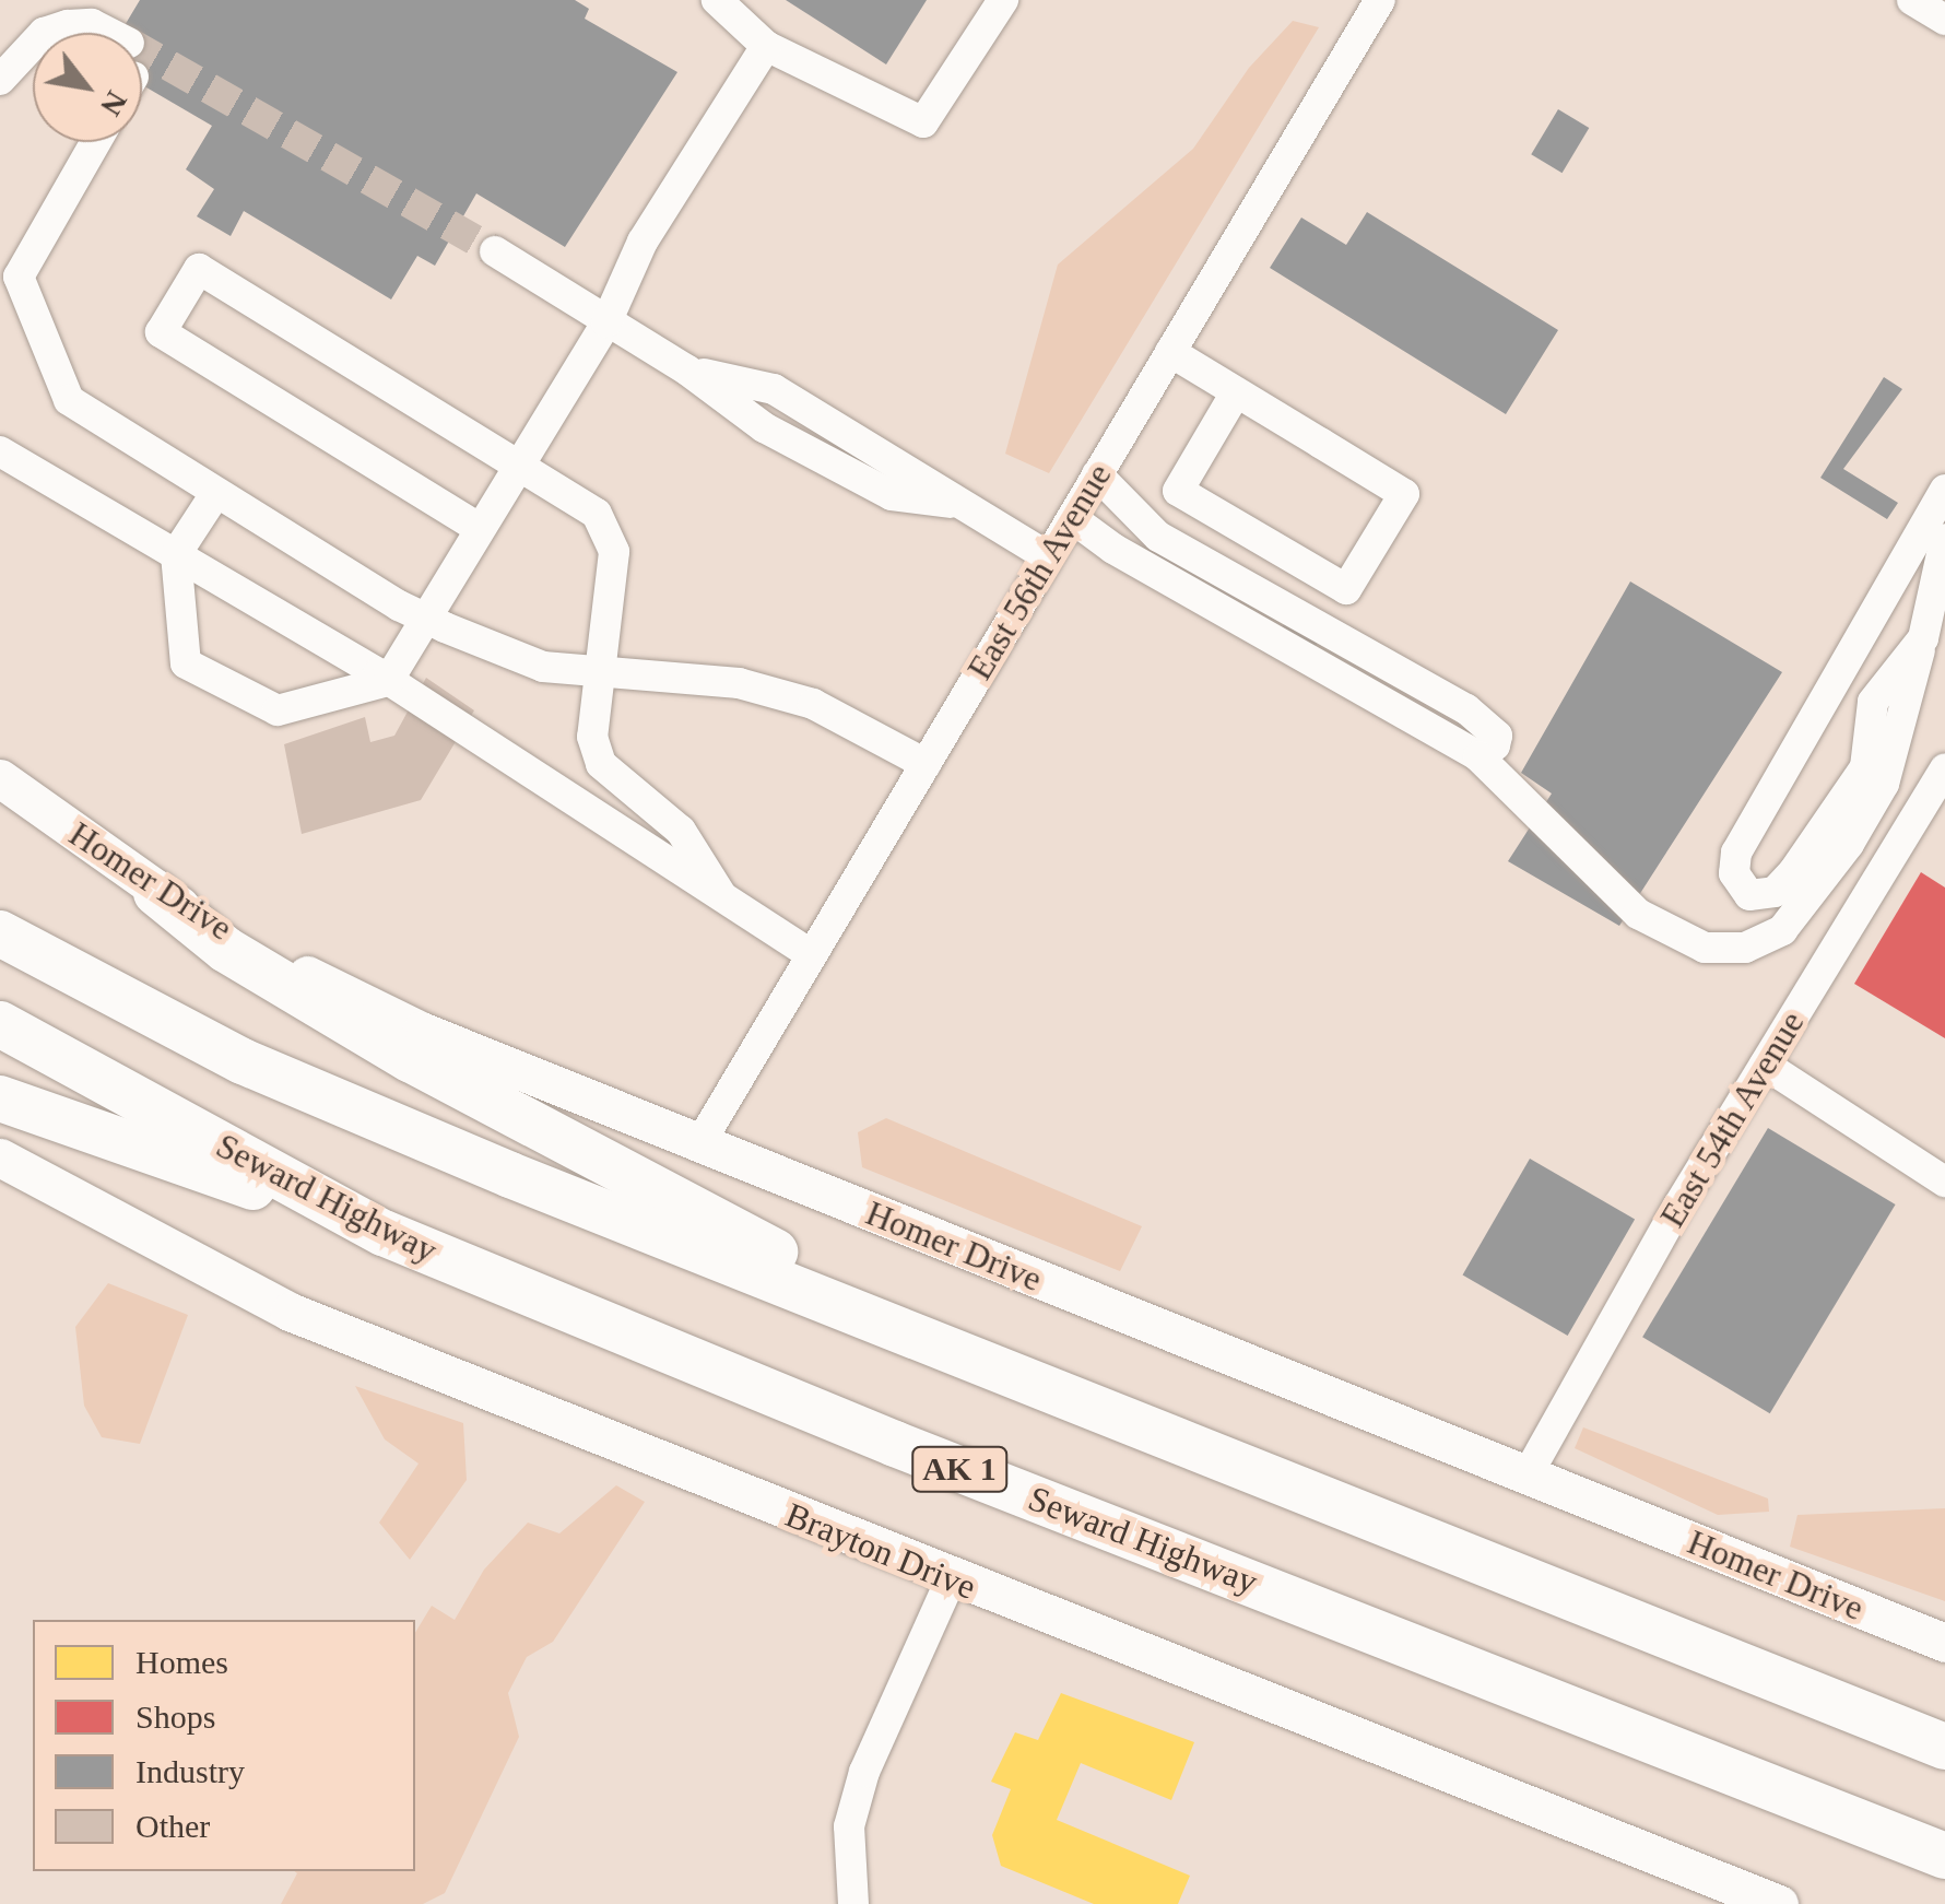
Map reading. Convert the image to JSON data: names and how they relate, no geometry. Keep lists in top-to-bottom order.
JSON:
{
  "streets": {
    "highway": ["Seward Highway", "AK 1"],
    "main road": ["Homer Drive", "Brayton Drive"],
    "street": ["East 56th Avenue", "East 54th Avenue"]
  },
  "crossings": [
    ["East 56th Avenue", "Homer Drive"],
    ["Homer Drive", "East 54th Avenue"]
  ],
  "legend": [
    "Homes",
    "Shops",
    "Industry",
    "Other"
  ],
  "north": "bottom right"
}
